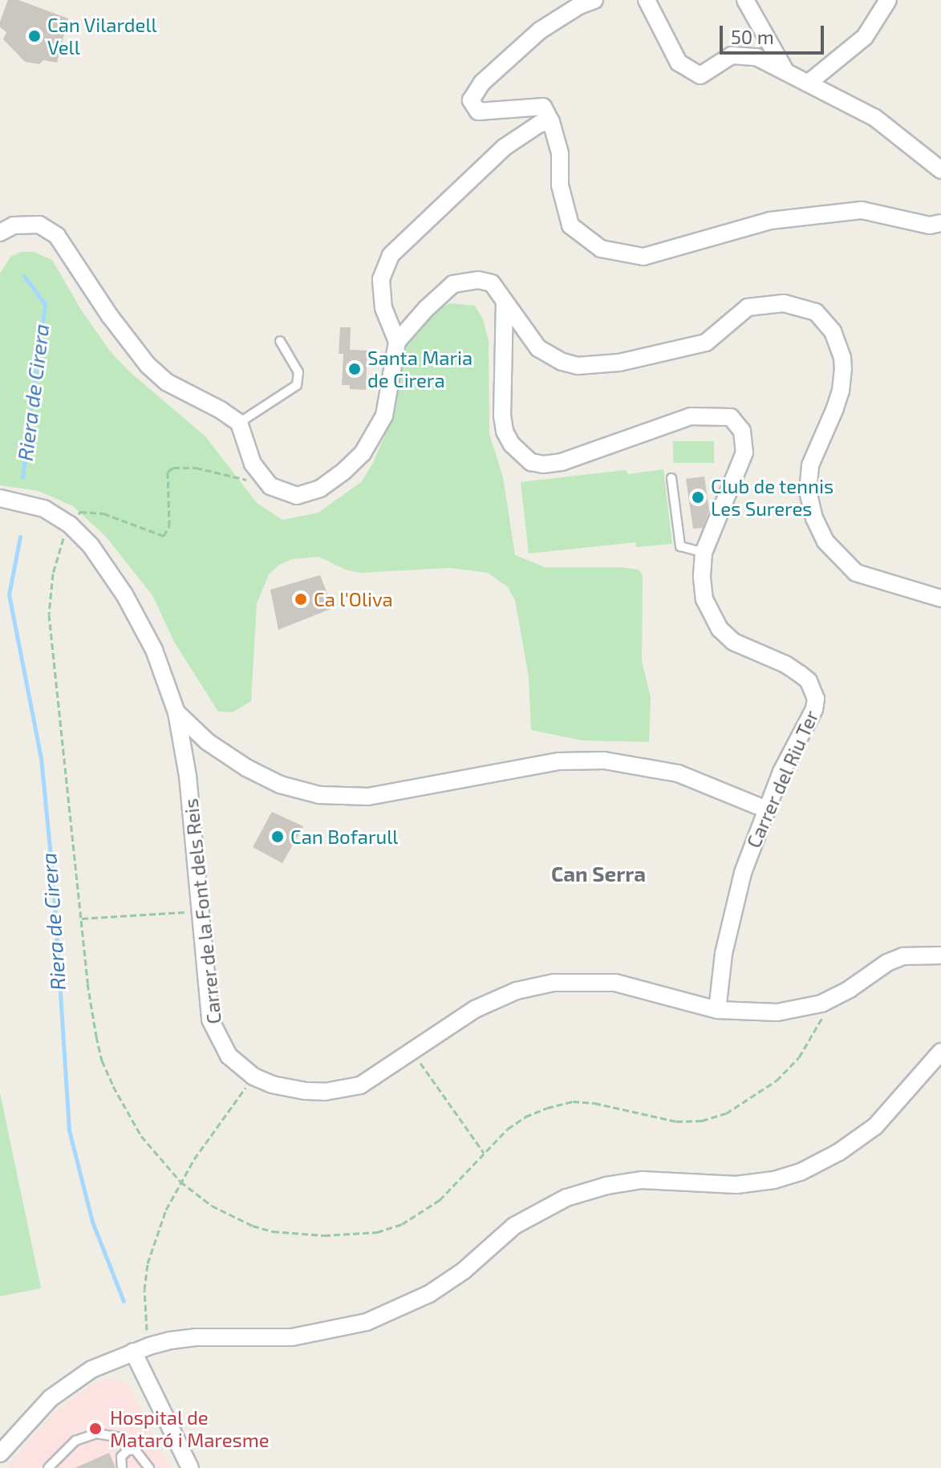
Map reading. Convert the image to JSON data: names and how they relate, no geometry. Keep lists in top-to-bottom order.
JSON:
{
  "streets": {
    "street": ["Carrer del Riu Ter", "Carrer de la Font dels Reis"]
  },
  "crossings": [
    ["Carrer del Riu Ter", "Carrer de la Font dels Reis"]
  ],
  "districts": ["Can Serra"],
  "water": ["Riera de Cirera"],
  "places": [
    "Can Vilardell Vell",
    "Santa Maria de Cirera",
    "Club de tennis Les Sureres",
    "Ca l'Oliva",
    "Can Bofarull",
    "Hospital de Mataró i Maresme"
  ],
  "scale_bar": "50 m"
}
